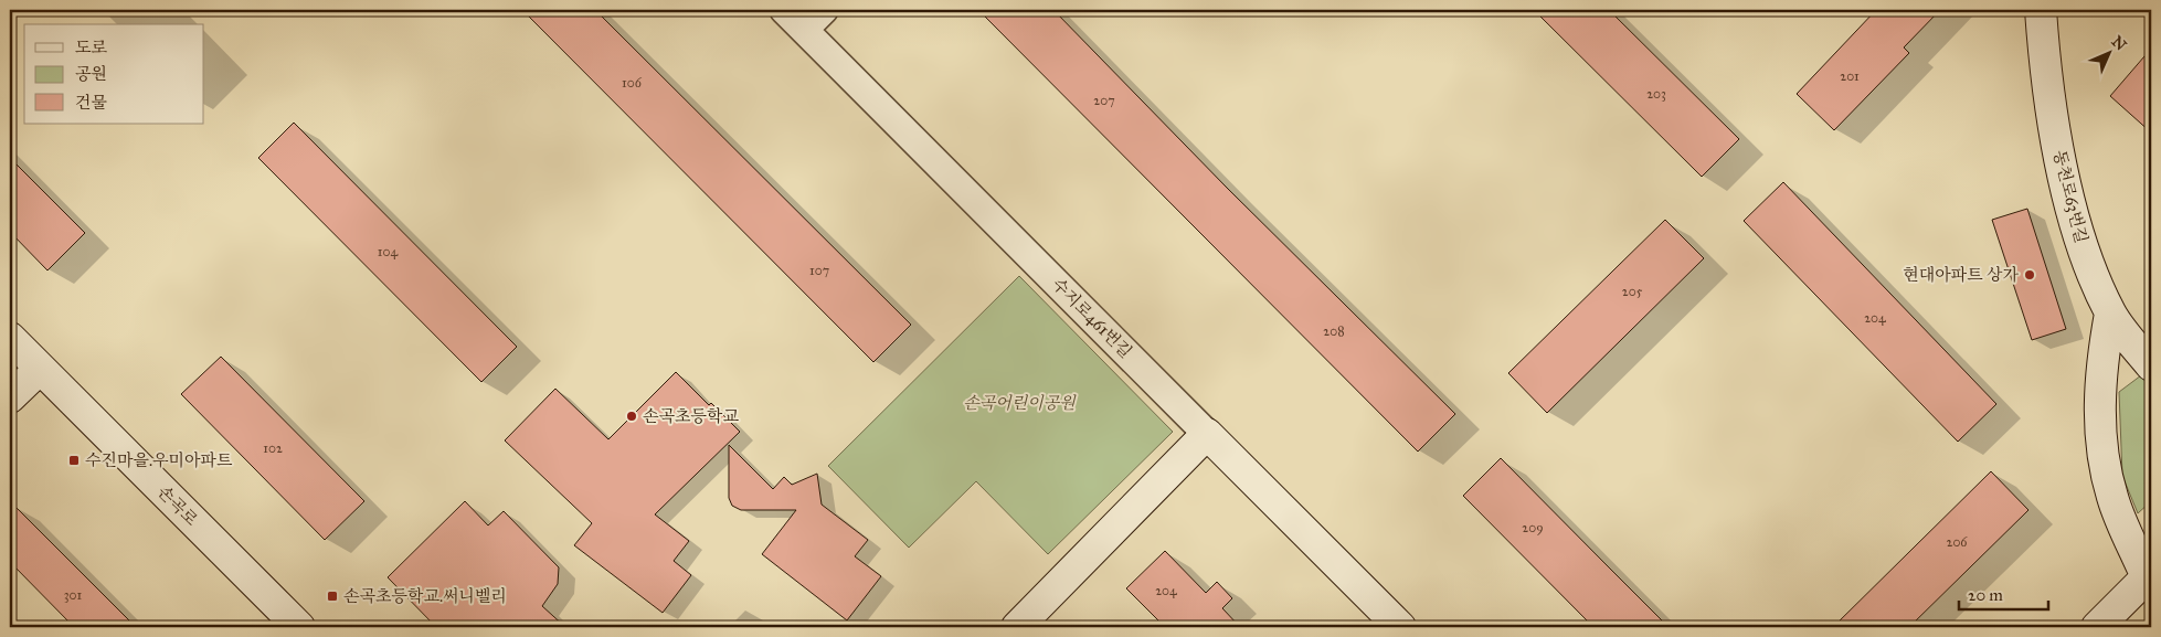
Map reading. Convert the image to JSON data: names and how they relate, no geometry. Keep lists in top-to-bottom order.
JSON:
{
  "streets": {
    "street": ["동천로63번길", "수지로461번길", "손곡로"]
  },
  "parks": ["손곡어린이공원"],
  "places": {
    "other": ["현대아파트 상가", "손곡초등학교"],
    "transit": ["수진마을.우미아파트", "손곡초등학교.써니벨리"]
  },
  "house_numbers": [
    "201",
    "106",
    "203",
    "207",
    "104",
    "107",
    "205",
    "204",
    "208",
    "102",
    "209",
    "206",
    "204",
    "301"
  ],
  "legend": ["도로", "공원", "건물"],
  "scale_bar": "20 m",
  "north": "top right"
}
